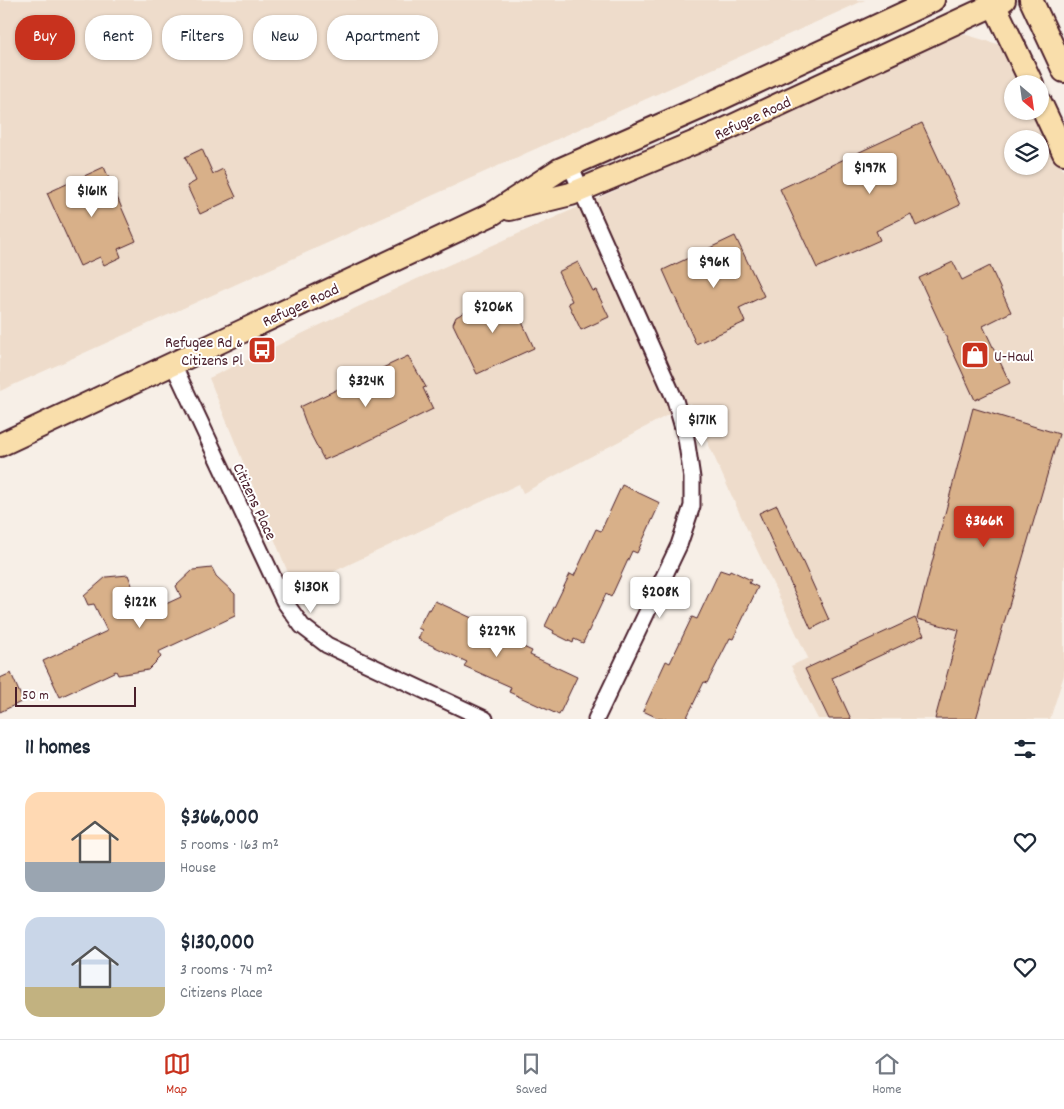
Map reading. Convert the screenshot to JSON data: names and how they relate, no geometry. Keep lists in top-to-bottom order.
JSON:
{
  "streets": {
    "main road": ["Refugee Road"],
    "street": ["Citizens Place"]
  },
  "crossings": [
    ["Refugee Road", "Citizens Place"]
  ],
  "places": {
    "bus stop": ["Refugee Rd & Citizens Pl"],
    "shop": ["U-Haul"]
  },
  "scale_bar": "50 m",
  "north": "bottom right",
  "page": {
    "chip": [
      "Buy",
      "Rent",
      "Filters",
      "New",
      "Apartment"
    ],
    "price": [
      "$197K",
      "$161K",
      "$96K",
      "$206K",
      "$324K",
      "$171K",
      "$366K",
      "$130K",
      "$208K",
      "$122K",
      "$229K"
    ],
    "scale": "50 m",
    "heading": "11 homes",
    "list": [
      {
        "name": "$366,000",
        "note": "5 rooms · 163 m² · House"
      },
      {
        "name": "$130,000",
        "note": "3 rooms · 74 m² · Citizens Place"
      }
    ],
    "tabs": ["Map", "Saved", "Home"]
  }
}
